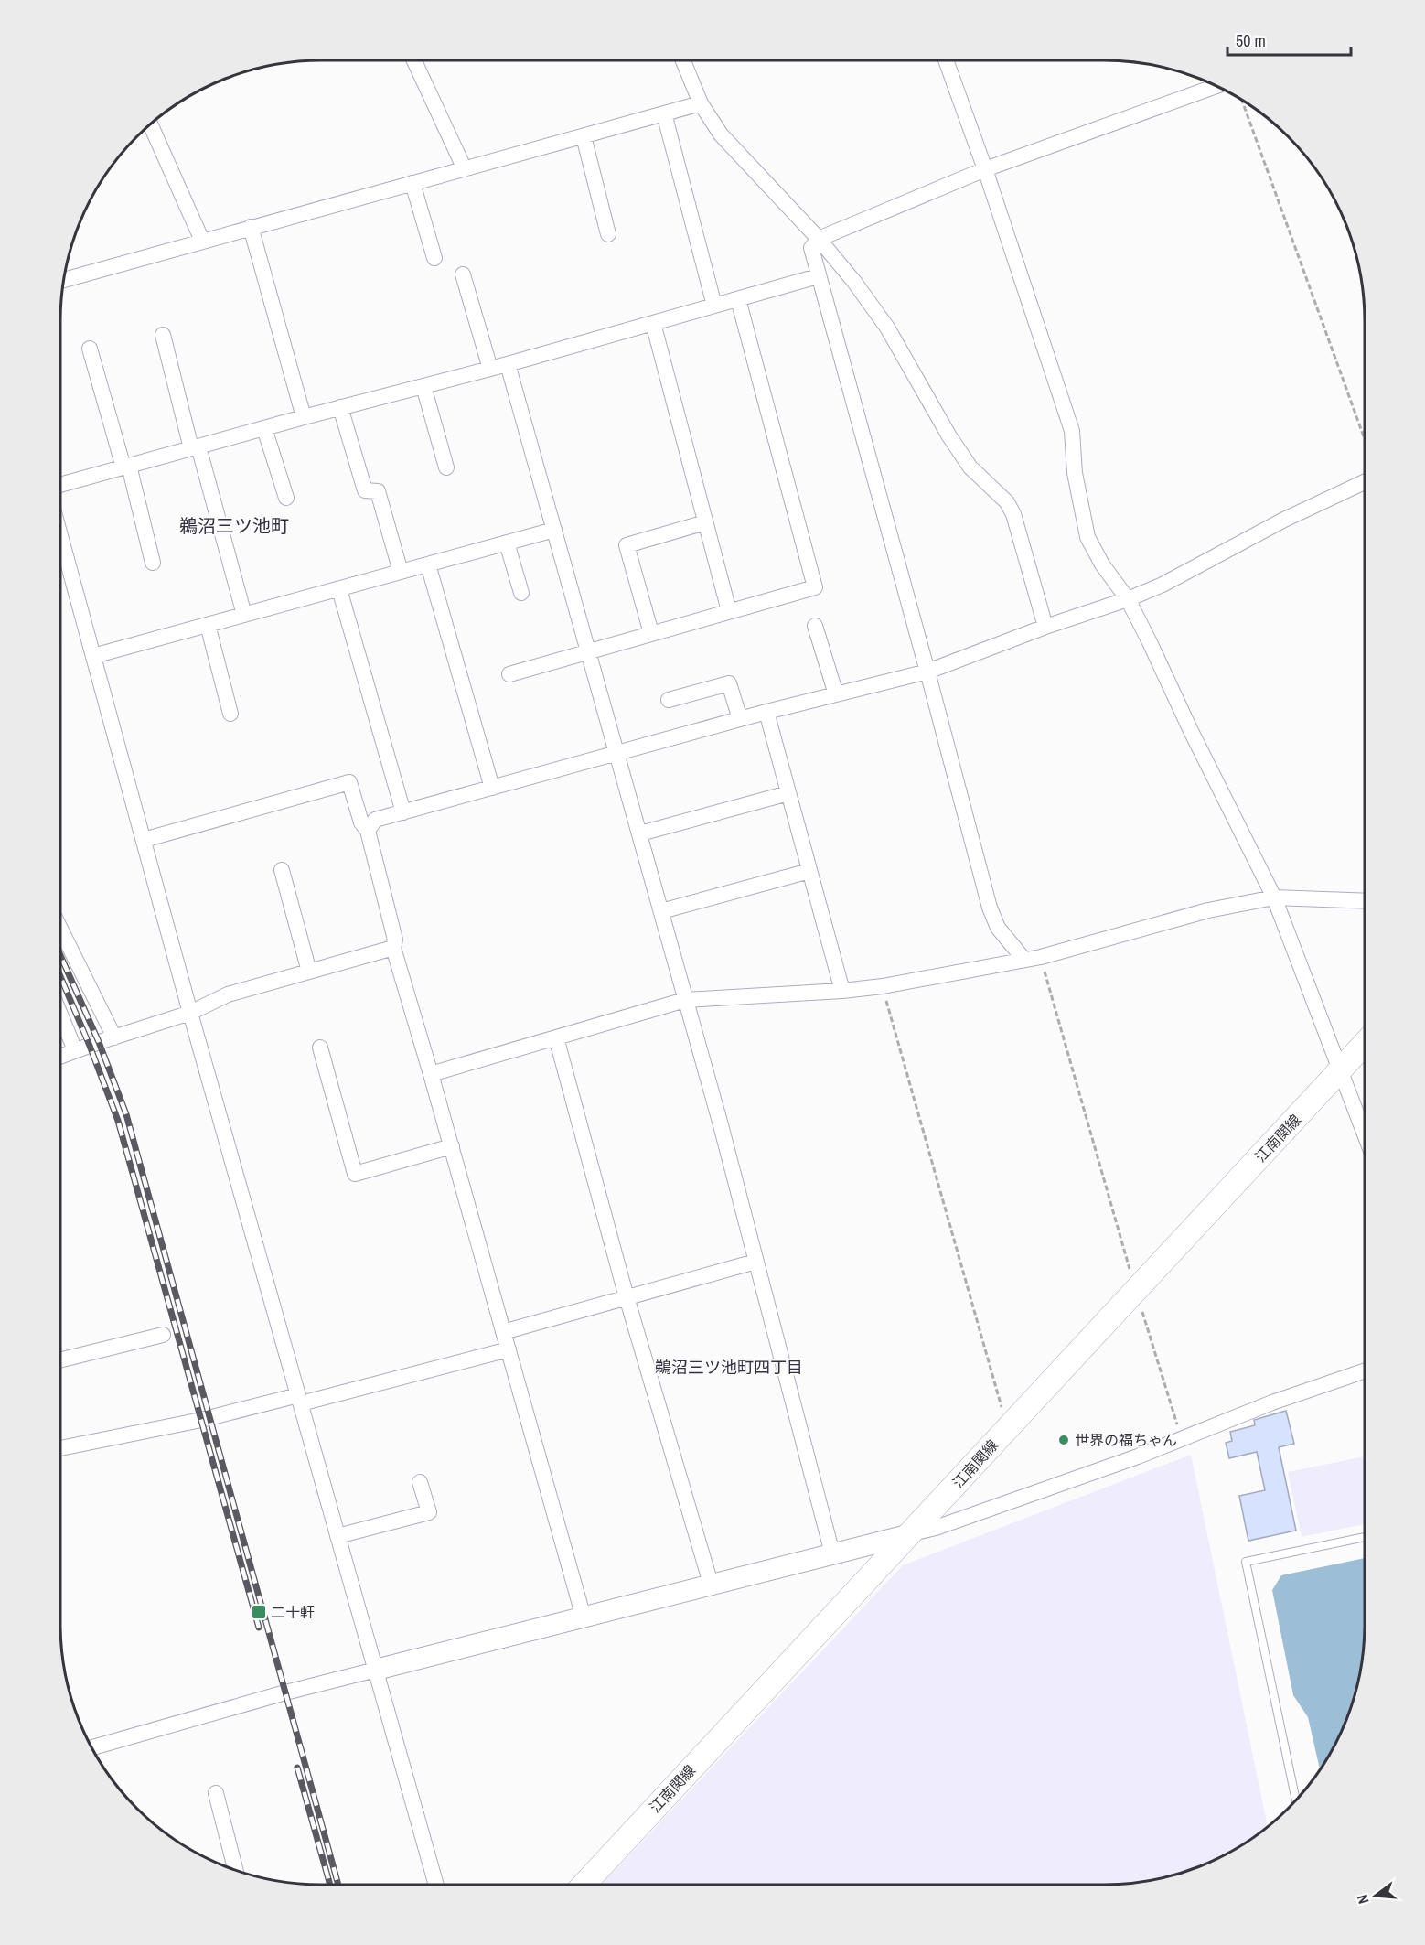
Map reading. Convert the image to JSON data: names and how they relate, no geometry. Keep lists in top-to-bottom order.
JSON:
{
  "streets": {
    "main road": ["江南関線"]
  },
  "districts": ["鵜沼三ツ池町", "鵜沼三ツ池町四丁目"],
  "places": {
    "other": ["世界の福ちゃん"],
    "transit": ["二十軒"]
  },
  "scale_bar": "50 m",
  "north": "left"
}
